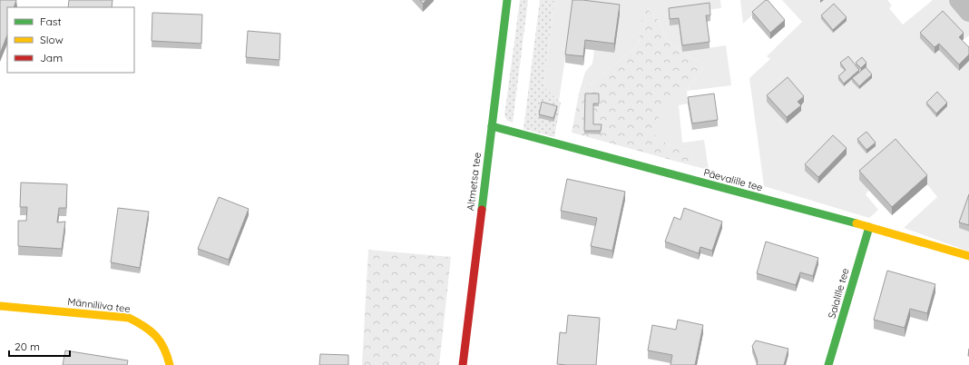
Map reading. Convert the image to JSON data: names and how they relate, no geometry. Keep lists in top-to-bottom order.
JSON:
{
  "streets": {
    "street": [
      "Päevalille tee",
      "Altmetsa tee",
      "Saialille tee",
      "Männiliiva tee"
    ]
  },
  "crossings": [
    ["Päevalille tee", "Altmetsa tee"],
    ["Päevalille tee", "Saialille tee"]
  ],
  "legend": ["Fast", "Slow", "Jam"],
  "scale_bar": "20 m"
}
